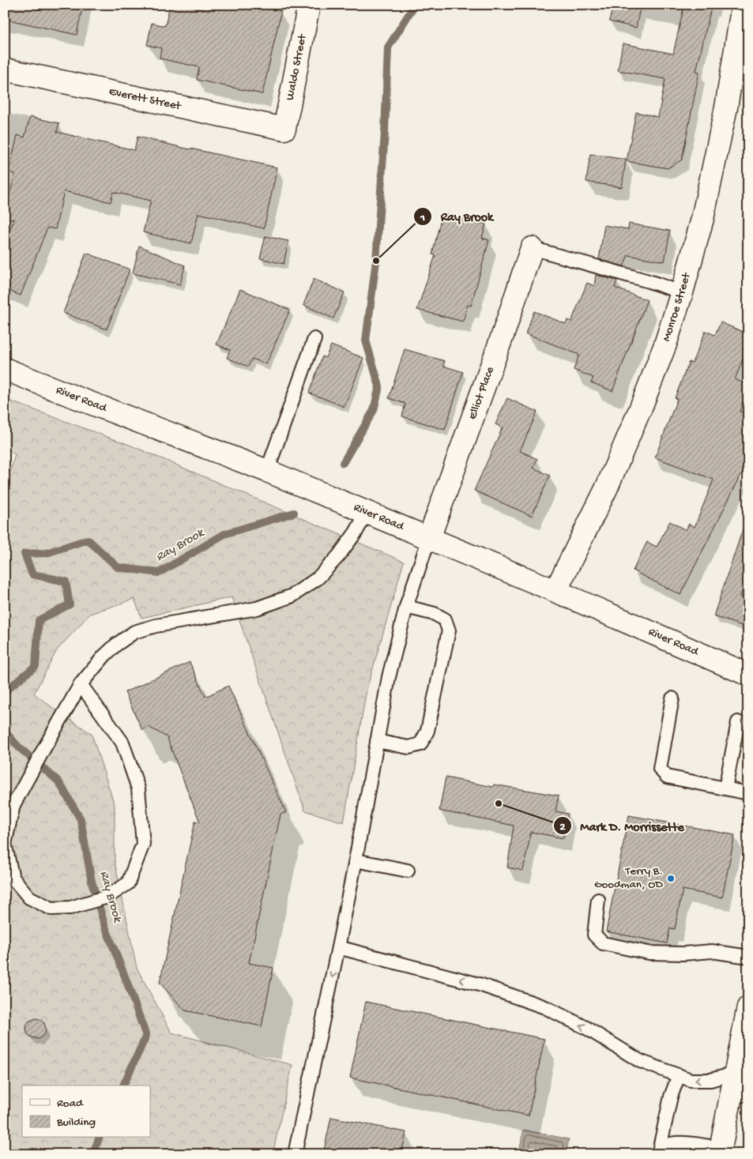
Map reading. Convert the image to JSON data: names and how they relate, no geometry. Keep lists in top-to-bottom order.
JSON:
{
  "streets": {
    "street": [
      "Waldo Street",
      "Everett Street",
      "Monroe Street",
      "Elliot Place",
      "River Road"
    ]
  },
  "crossings": [
    ["Waldo Street", "Everett Street"],
    ["Monroe Street", "River Road"],
    ["Elliot Place", "River Road"]
  ],
  "water": ["Ray Brook"],
  "places": ["Ray Brook", "Mark D. Morrissette", "Terry B. Goodman, OD"],
  "legend": ["Road", "Building"]
}
